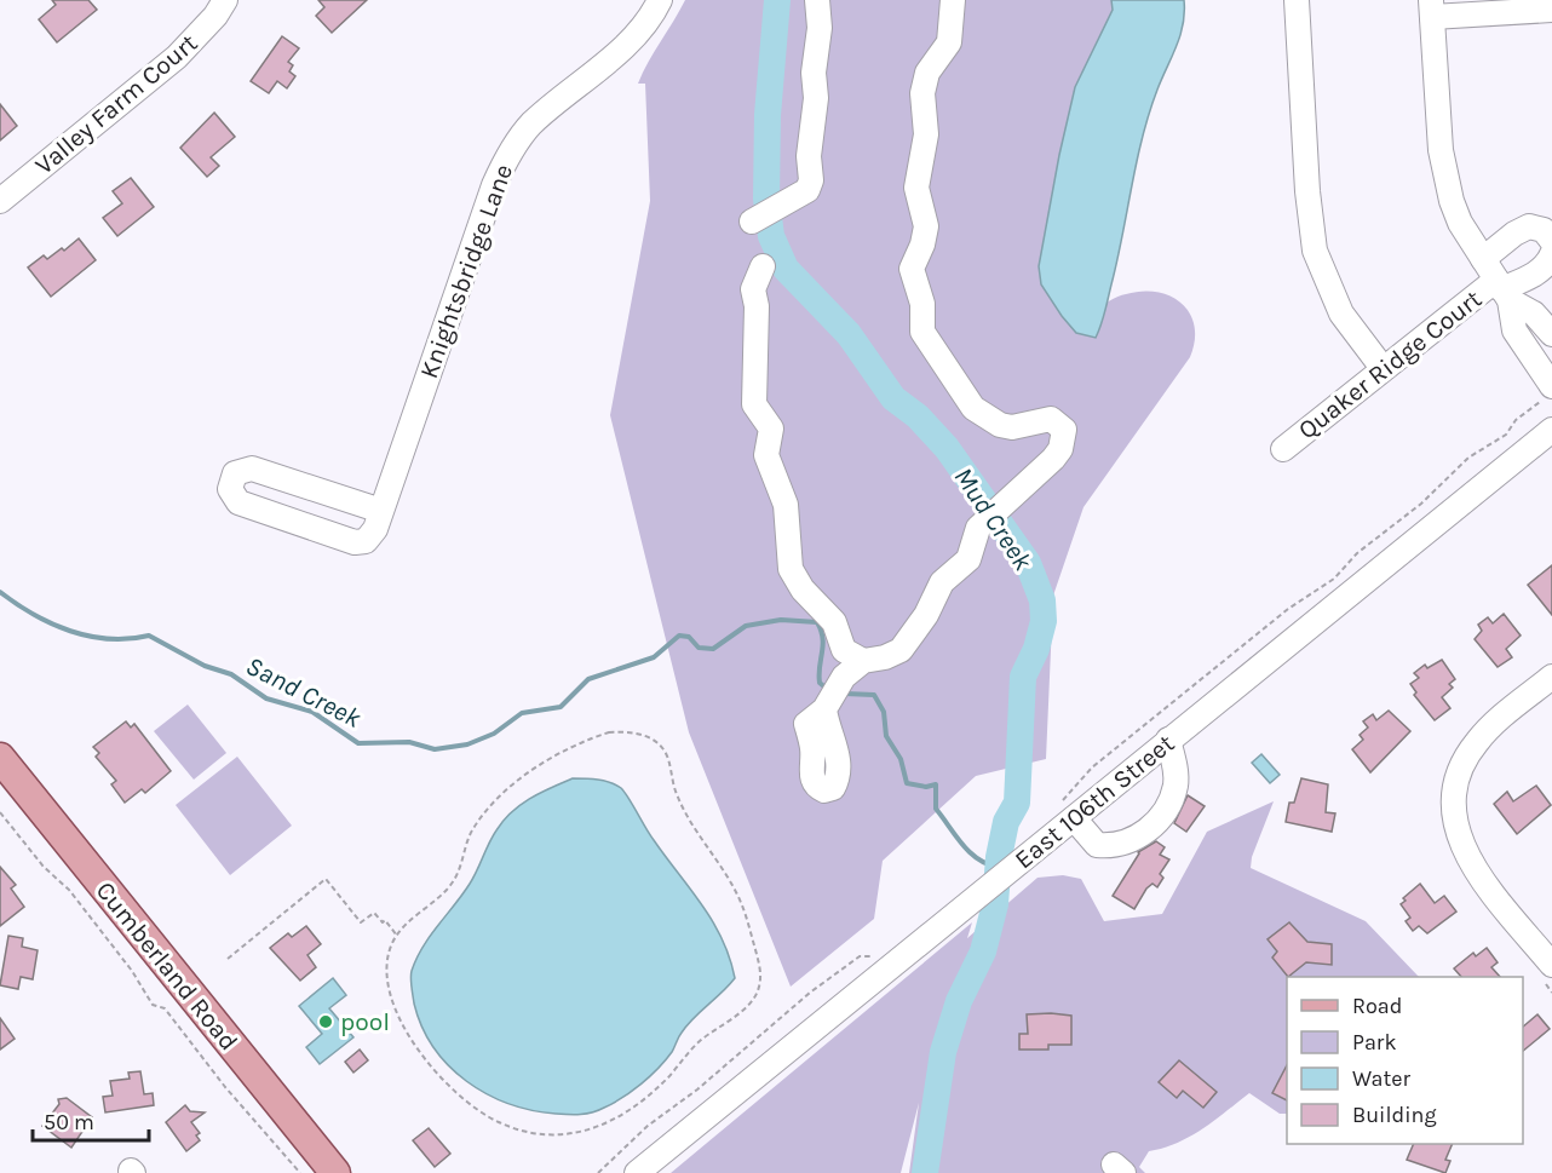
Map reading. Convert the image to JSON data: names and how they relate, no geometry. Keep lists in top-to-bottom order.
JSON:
{
  "streets": {
    "main road": ["Cumberland Road"],
    "street": [
      "Valley Farm Court",
      "Knightsbridge Lane",
      "Quaker Ridge Court",
      "East 106th Street"
    ]
  },
  "water": ["Mud Creek", "Sand Creek"],
  "places": ["pool"],
  "legend": [
    "Road",
    "Park",
    "Water",
    "Building"
  ],
  "scale_bar": "50 m"
}
